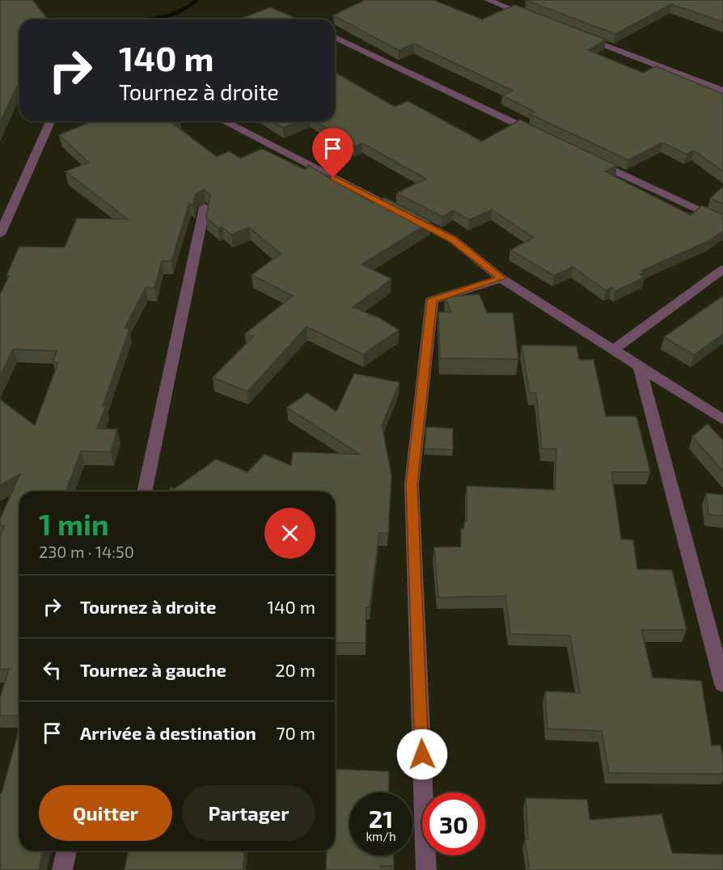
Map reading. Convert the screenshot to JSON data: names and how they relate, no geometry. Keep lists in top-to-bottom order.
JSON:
{
  "page": {
    "turn": ["140 m", "Tournez à droite"],
    "heading": ["1 min", "230 m · 14:50"],
    "list": [
      {
        "name": "Tournez à droite",
        "value": "140 m"
      },
      {
        "name": "Tournez à gauche",
        "value": "20 m"
      },
      {
        "name": "Arrivée à destination",
        "value": "70 m"
      }
    ],
    "buttons": ["Quitter", "Partager"],
    "speed": "21 km/h",
    "limit": "30"
  }
}
